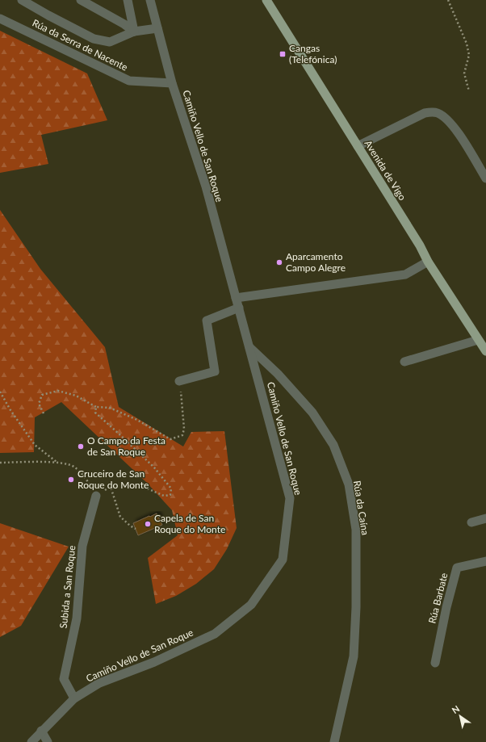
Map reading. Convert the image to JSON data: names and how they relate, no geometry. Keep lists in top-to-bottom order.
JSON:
{
  "streets": {
    "main road": ["Avenida de Vigo"],
    "street": [
      "Rúa da Serra de Nacente",
      "Camiño Vello de San Roque",
      "Rúa da Caína",
      "Subida a San Roque",
      "Rúa Barbate"
    ]
  },
  "crossings": [
    ["Rúa da Serra de Nacente", "Camiño Vello de San Roque"],
    ["Camiño Vello de San Roque", "Rúa da Caína"],
    ["Camiño Vello de San Roque", "Subida a San Roque"]
  ],
  "places": {
    "transit": ["Cangas (Telefónica)"],
    "other": [
      "Aparcamento Campo Alegre",
      "O Campo da Festa de San Roque",
      "Cruceiro de San Roque do Monte",
      "Capela de San Roque do Monte"
    ]
  },
  "north": "top left"
}
